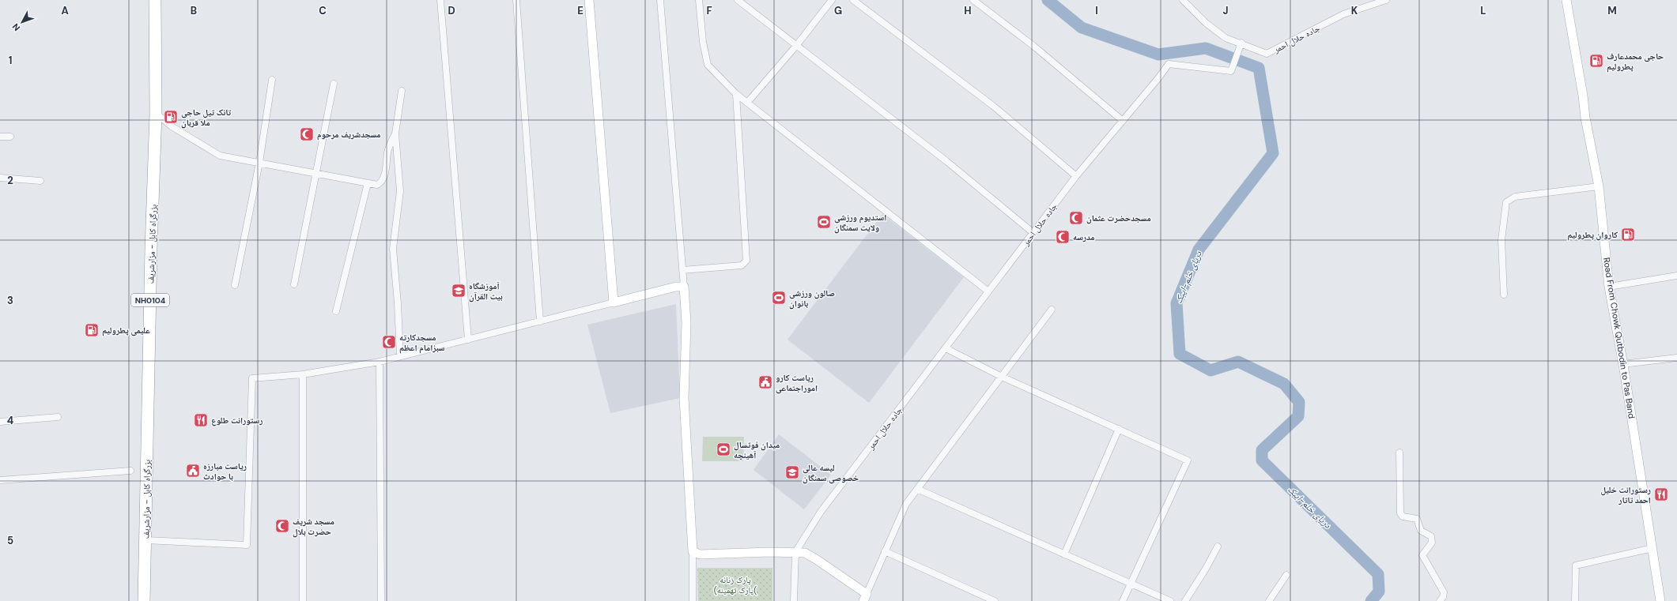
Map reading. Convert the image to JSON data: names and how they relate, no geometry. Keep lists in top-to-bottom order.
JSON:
{
  "streets": {
    "highway": ["بزرگراه کابل - مزارشریف", "NH0104"],
    "street": ["جاده حلال احمر", "Road From Chowk Qutbodin to Pas Band"]
  },
  "water": ["دریای خلم-ایبک"],
  "parks": ["پارک زنانه (پارک تهمینه("],
  "places": {
    "fuel station": [
      "حاجی محمدعارف پطرولیم",
      "تانک تیل حاجی ملا قربان",
      "کاروان پطرولیم",
      "علیمی پطرولیم"
    ],
    "mosque": [
      "مسجدشریف مرحوم",
      "مسجدحضرت عثمان",
      "مدرسه",
      "مسجدکارته سبزامام اعظم",
      "مسجد شریف حضرت بلال"
    ],
    "sports": ["استدیوم ورزشی ولایت سمنگان", "صالون ورزشی بانوان", "میدان فوتسال آهینچه"],
    "school or university": ["آموزشگاه بیت القرآن", "لیسه عالی خصوصی سمنگان"],
    "public building": ["ریاست کارو اموراجتماعی", "ریاست مبارزه با حوادث"],
    "restaurant": ["رستورانت طلوع", "رستورانت خلیل احمد تاتار"]
  },
  "north": "bottom left",
  "grid": {
    "columns": [
      "A",
      "B",
      "C",
      "D",
      "E",
      "F",
      "G",
      "H",
      "I",
      "J",
      "K",
      "L",
      "M"
    ],
    "rows": [
      "1",
      "2",
      "3",
      "4",
      "5"
    ]
  }
}
